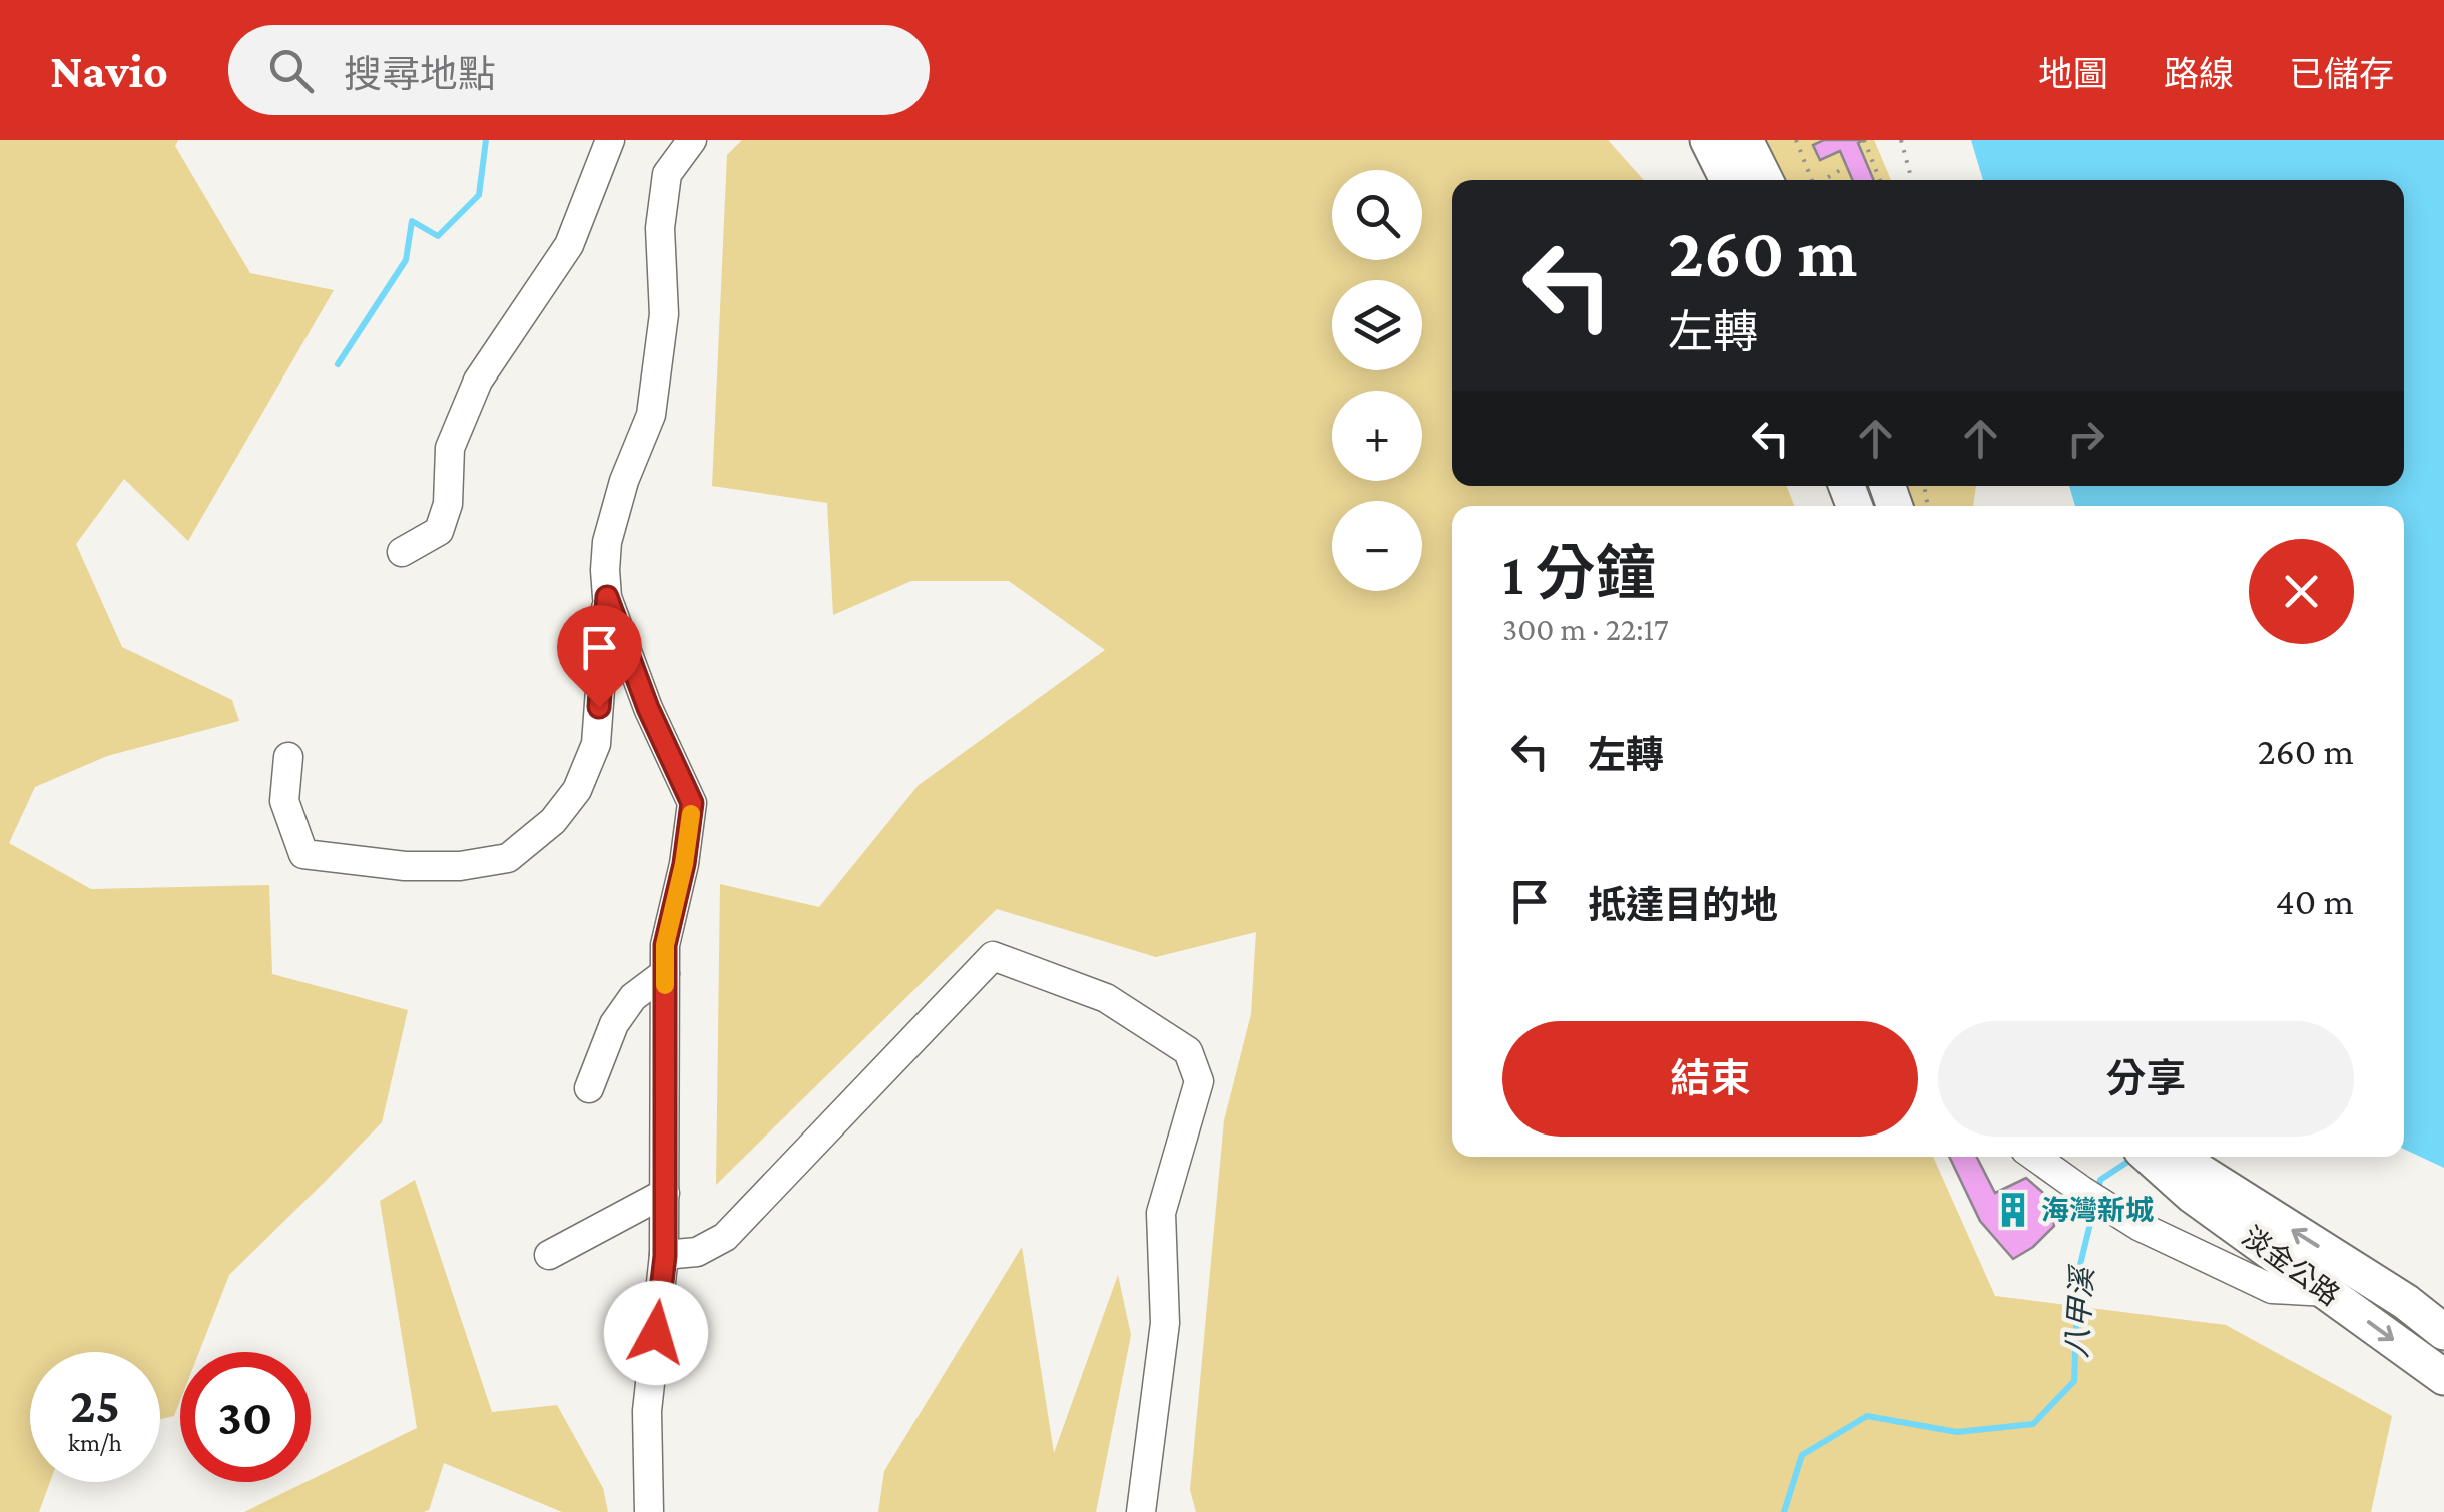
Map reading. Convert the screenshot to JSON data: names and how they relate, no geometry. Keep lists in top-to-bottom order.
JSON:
{
  "streets": {
    "main road": ["淡金公路"]
  },
  "water": ["八甲溪"],
  "places": {
    "building": ["海灣新城"]
  },
  "page": {
    "header": "Navio",
    "search": "搜尋地點",
    "nav": ["地圖", "路線", "已儲存"],
    "map_buttons": ["+", "−"],
    "turn": ["260 m", "左轉"],
    "heading": ["1 分鐘", "300 m · 22:17"],
    "list": [
      {
        "name": "左轉",
        "value": "260 m"
      },
      {
        "name": "抵達目的地",
        "value": "40 m"
      }
    ],
    "buttons": ["結束", "分享"],
    "speed": "25 km/h",
    "limit": "30"
  }
}
